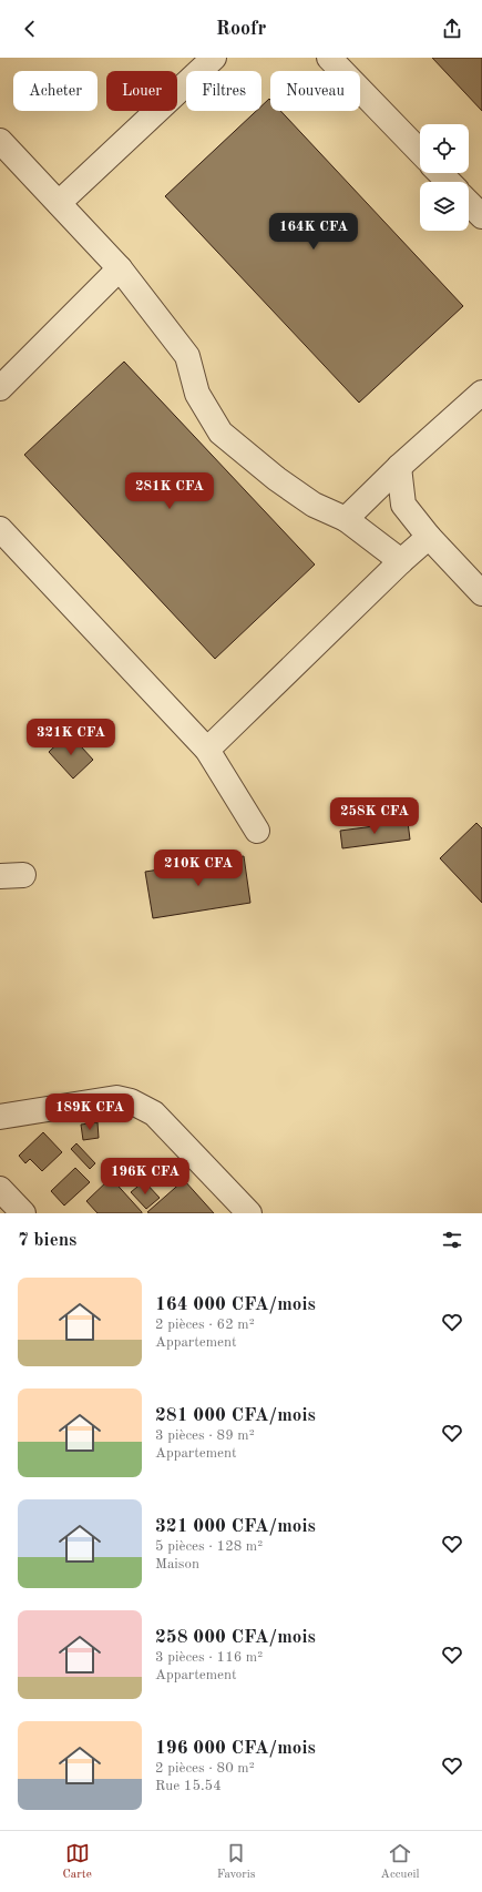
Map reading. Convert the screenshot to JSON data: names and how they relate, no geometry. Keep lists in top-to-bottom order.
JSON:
{
  "page": {
    "header": "Roofr",
    "chip": [
      "Acheter",
      "Louer",
      "Filtres",
      "Nouveau"
    ],
    "price": [
      "164K CFA",
      "281K CFA",
      "321K CFA",
      "258K CFA",
      "210K CFA",
      "189K CFA",
      "196K CFA"
    ],
    "heading": "7 biens",
    "list": [
      {
        "name": "164 000 CFA/mois",
        "note": "2 pièces · 62 m² · Appartement"
      },
      {
        "name": "281 000 CFA/mois",
        "note": "3 pièces · 89 m² · Appartement"
      },
      {
        "name": "321 000 CFA/mois",
        "note": "5 pièces · 128 m² · Maison"
      },
      {
        "name": "258 000 CFA/mois",
        "note": "3 pièces · 116 m² · Appartement"
      },
      {
        "name": "196 000 CFA/mois",
        "note": "2 pièces · 80 m² · Rue 15.54"
      }
    ],
    "tabs": ["Carte", "Favoris", "Accueil"]
  }
}
